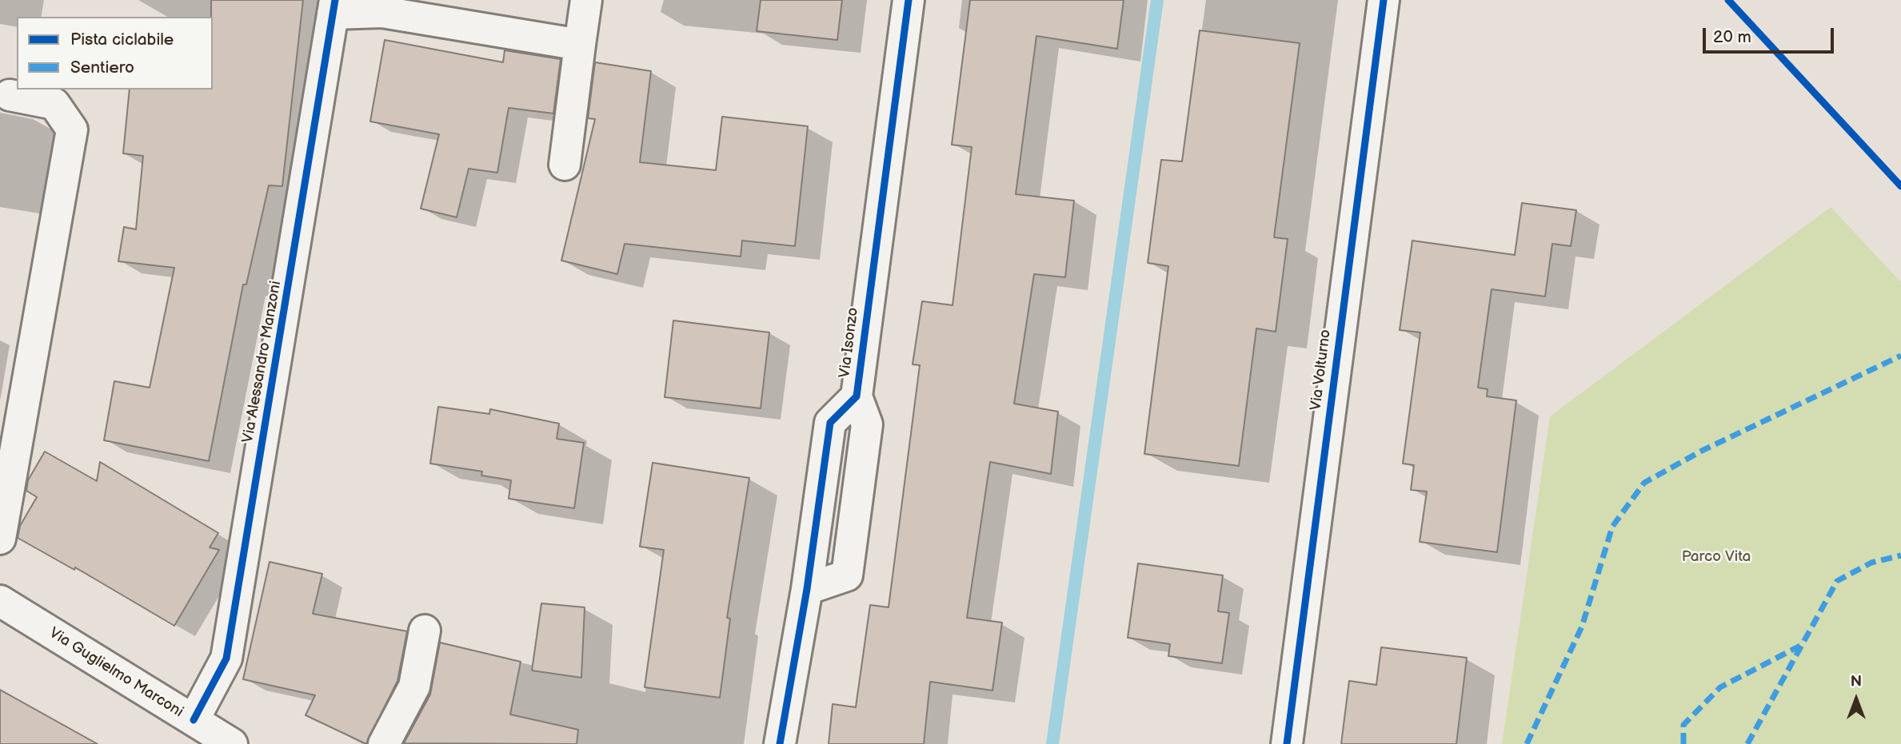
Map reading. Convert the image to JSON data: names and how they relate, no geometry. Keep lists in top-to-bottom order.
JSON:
{
  "streets": {
    "street": [
      "Via Isonzo",
      "Via Alessandro Manzoni",
      "Via Volturno",
      "Via Guglielmo Marconi"
    ]
  },
  "crossings": [
    ["Via Alessandro Manzoni", "Via Guglielmo Marconi"]
  ],
  "parks": ["Parco Vita"],
  "legend": ["Pista ciclabile", "Sentiero"],
  "scale_bar": "20 m",
  "north": "top"
}
